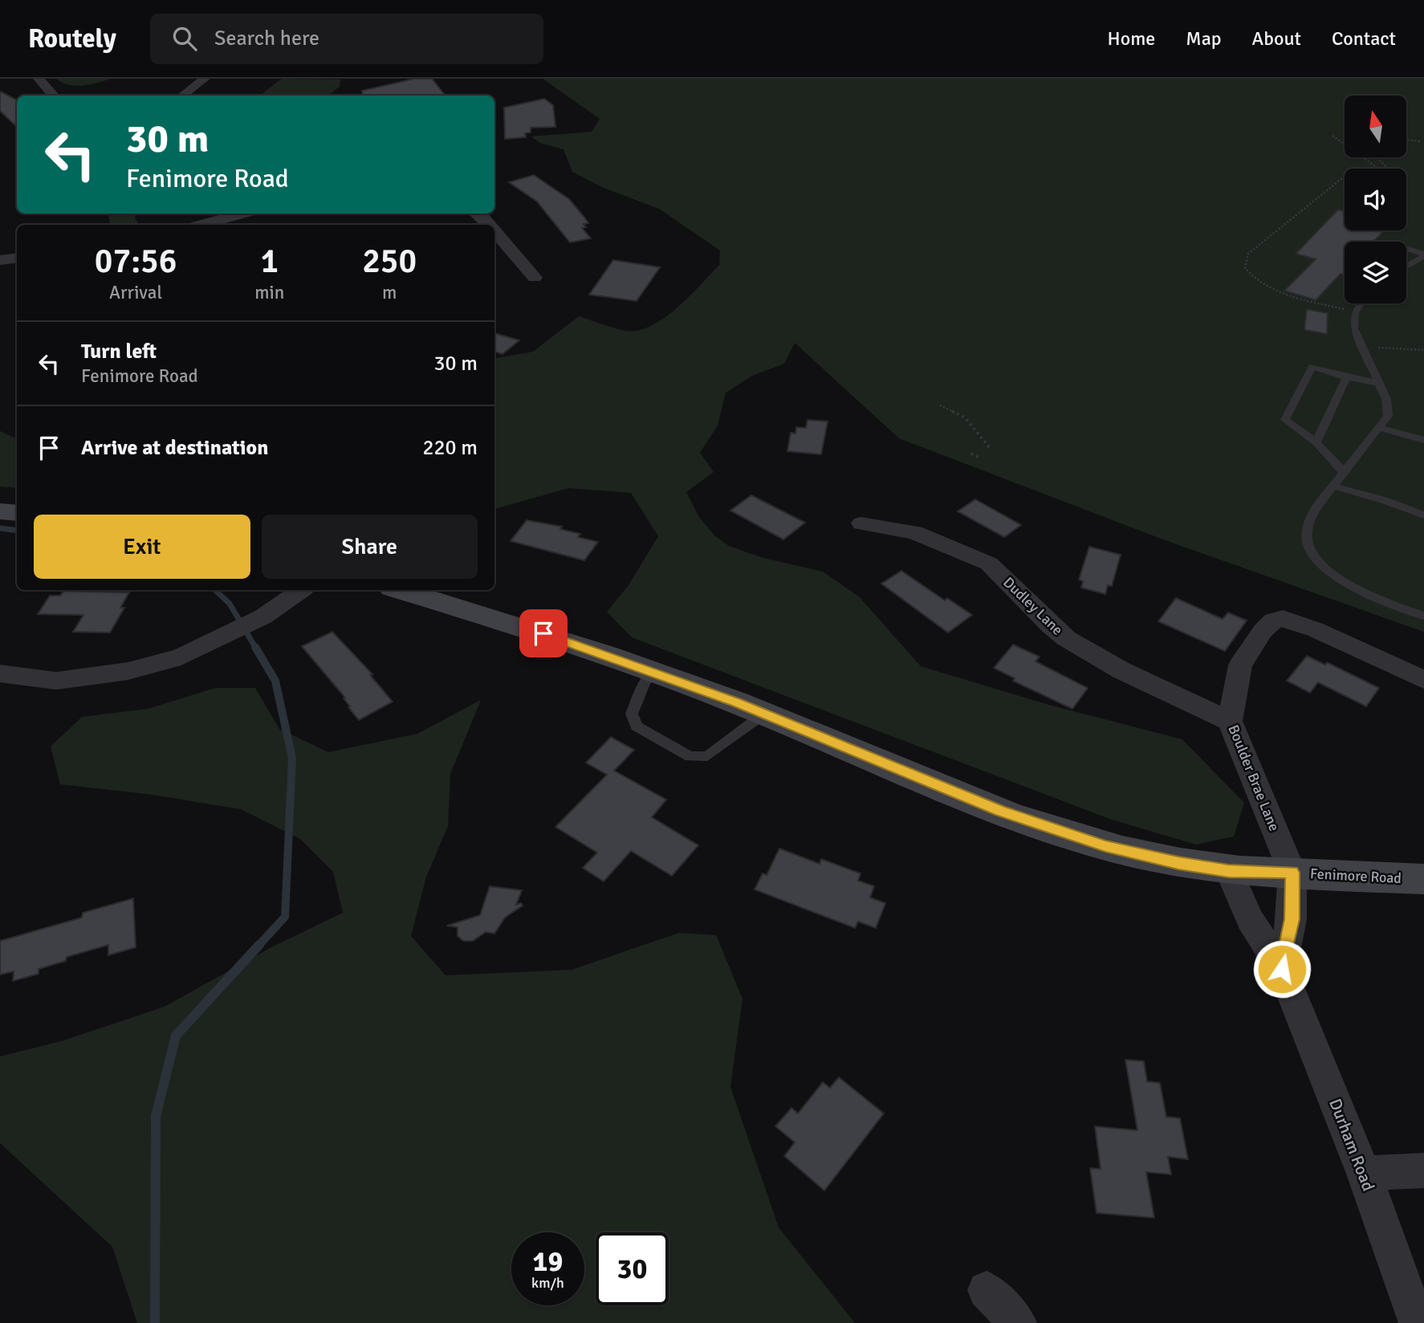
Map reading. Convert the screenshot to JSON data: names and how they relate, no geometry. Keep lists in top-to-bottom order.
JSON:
{
  "streets": {
    "street": [
      "Dudley Lane",
      "Boulder Brae Lane",
      "Fenimore Road",
      "Durham Road"
    ]
  },
  "crossings": [
    ["Dudley Lane", "Boulder Brae Lane"],
    ["Boulder Brae Lane", "Fenimore Road"],
    ["Fenimore Road", "Durham Road"]
  ],
  "north": "top",
  "page": {
    "header": "Routely",
    "search": "Search here",
    "nav": [
      "Home",
      "Map",
      "About",
      "Contact"
    ],
    "turn": ["30 m", "Fenimore Road"],
    "eta": [
      "07:56",
      "Arrival",
      "1",
      "min",
      "250",
      "m"
    ],
    "list": [
      {
        "name": "Turn left",
        "note": "Fenimore Road",
        "value": "30 m"
      },
      {
        "name": "Arrive at destination",
        "value": "220 m"
      }
    ],
    "buttons": ["Exit", "Share"],
    "speed": "19 km/h",
    "limit": "30"
  }
}
